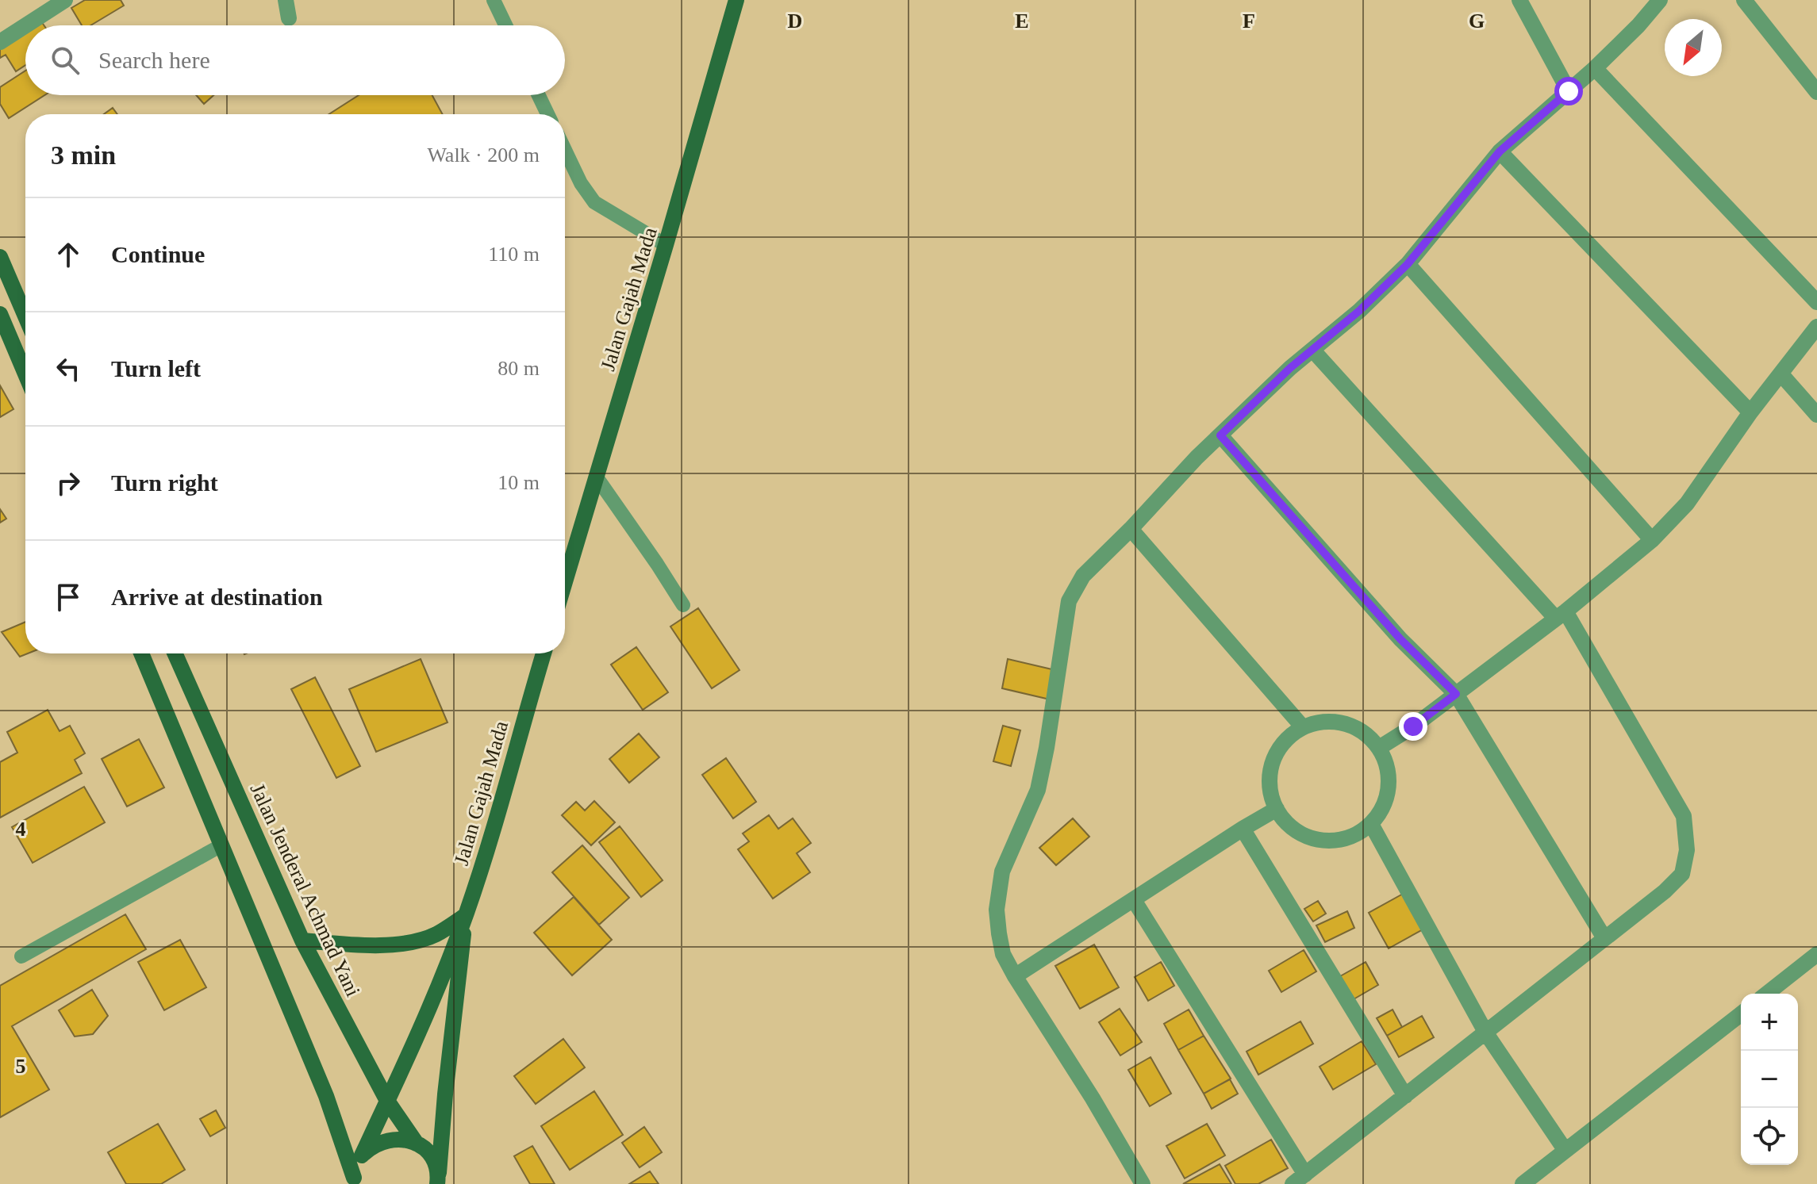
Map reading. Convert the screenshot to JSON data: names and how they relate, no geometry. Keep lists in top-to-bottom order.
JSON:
{
  "streets": {
    "main road": ["Jalan Gajah Mada", "Jalan Jenderal Achmad Yani"]
  },
  "north": "bottom left",
  "page": {
    "search": "Search here",
    "heading": ["3 min", "Walk · 200 m"],
    "list": [
      ["Continue", "110 m"],
      ["Turn left", "80 m"],
      ["Turn right", "10 m"],
      "Arrive at destination"
    ],
    "map_buttons": ["+", "−"]
  },
  "grid": {
    "columns": [
      "D",
      "E",
      "F",
      "G"
    ],
    "rows": ["4", "5"]
  }
}
